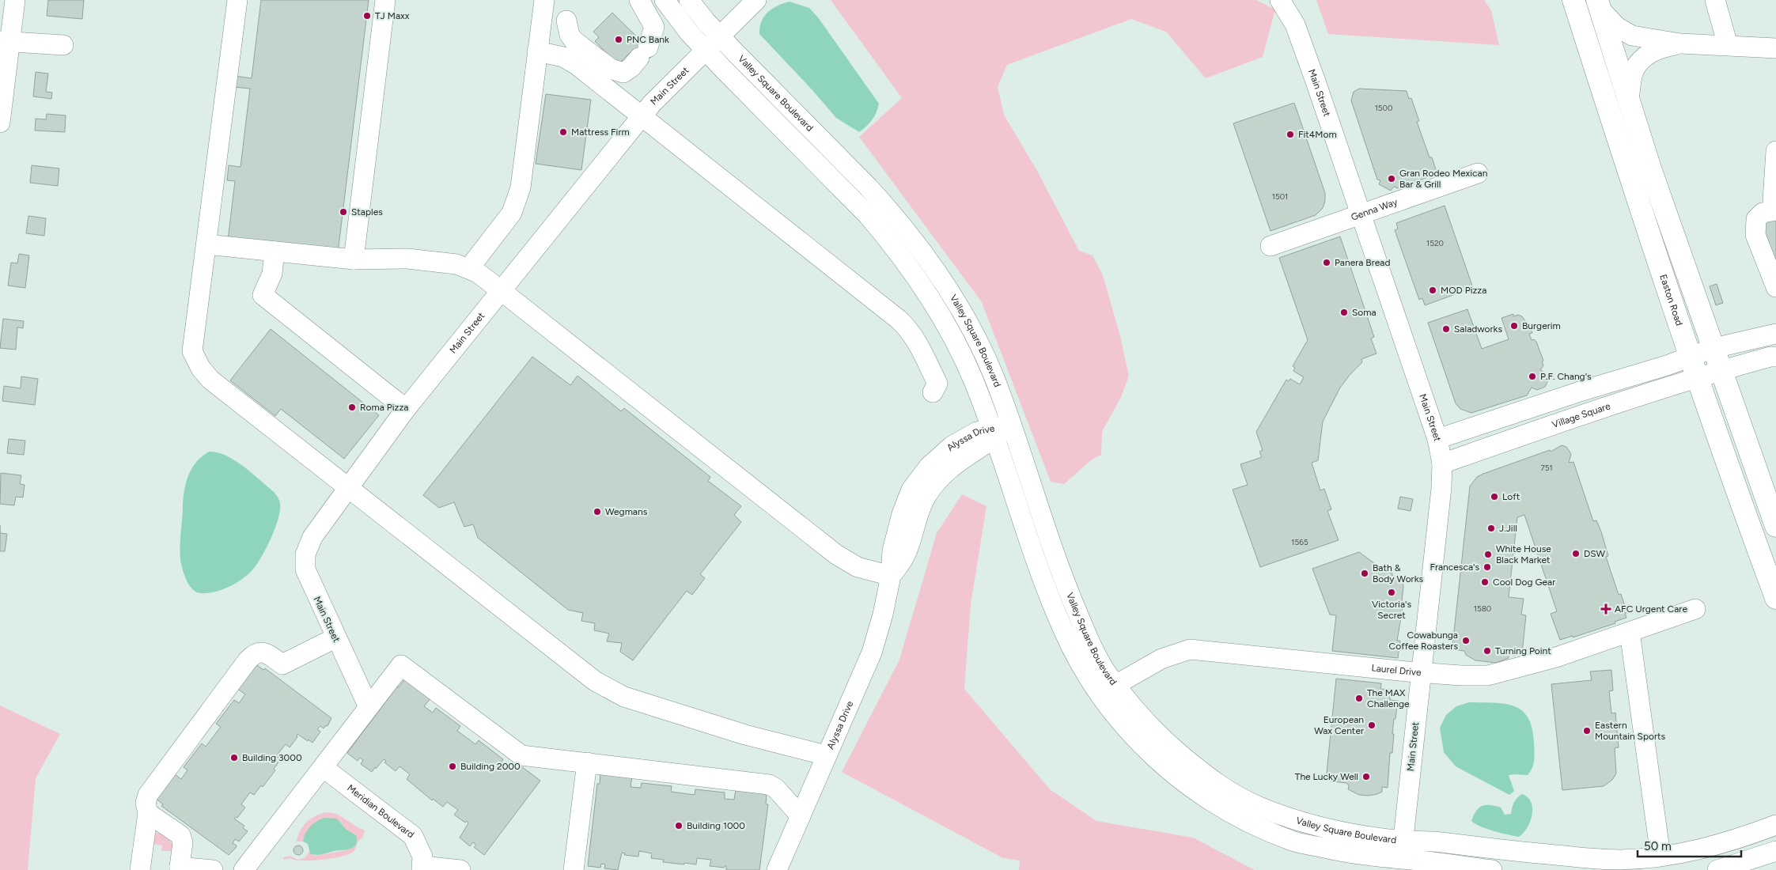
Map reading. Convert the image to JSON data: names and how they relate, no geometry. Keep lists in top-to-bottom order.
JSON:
{
  "streets": {
    "highway": ["Easton Road"],
    "street": [
      "Main Street",
      "Valley Square Boulevard",
      "Genna Way",
      "Village Square",
      "Alyssa Drive",
      "Laurel Drive",
      "Meridian Boulevard"
    ]
  },
  "crossings": [
    ["Main Street", "Valley Square Boulevard"],
    ["Main Street", "Genna Way"],
    ["Main Street", "Village Square"],
    ["Main Street", "Laurel Drive"],
    ["Valley Square Boulevard", "Alyssa Drive"],
    ["Valley Square Boulevard", "Laurel Drive"],
    ["Easton Road", "Village Square"]
  ],
  "places": {
    "other": [
      "TJ Maxx",
      "PNC Bank",
      "Mattress Firm",
      "Fit4Mom",
      "Gran Rodeo Mexican Bar & Grill",
      "Staples",
      "Panera Bread",
      "MOD Pizza",
      "Soma",
      "Burgerim",
      "Saladworks",
      "P.F. Chang's",
      "Roma Pizza",
      "Loft",
      "Wegmans",
      "J.Jill",
      "DSW",
      "White House Black Market",
      "Francesca's",
      "Bath & Body Works",
      "Cool Dog Gear",
      "Victoria's Secret",
      "Cowabunga Coffee Roasters",
      "Turning Point",
      "The MAX Challenge",
      "European Wax Center",
      "Eastern Mountain Sports",
      "Building 3000",
      "Building 2000",
      "The Lucky Well",
      "Building 1000"
    ],
    "health": ["AFC Urgent Care"]
  },
  "house_numbers": [
    "1500",
    "1501",
    "1520",
    "751",
    "1565",
    "1580"
  ],
  "scale_bar": "50 m"
}
